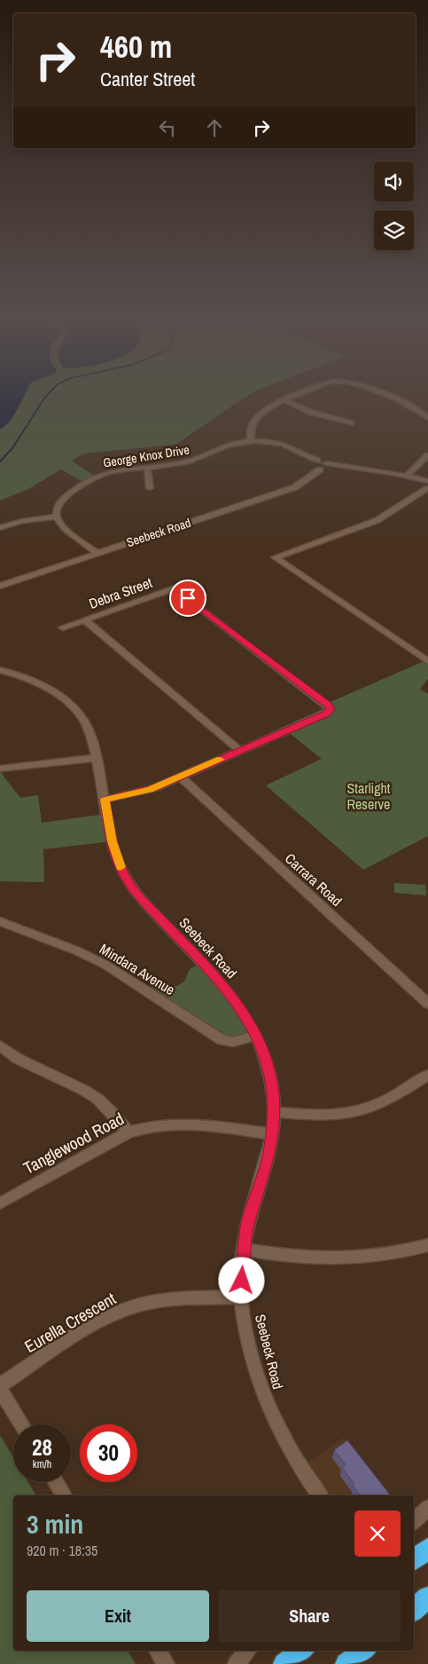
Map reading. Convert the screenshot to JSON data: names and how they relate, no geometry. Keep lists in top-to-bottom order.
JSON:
{
  "streets": {
    "street": [
      "George Knox Drive",
      "Seebeck Road",
      "Debra Street",
      "Carrara Road",
      "Mindara Avenue",
      "Tanglewood Road",
      "Eurella Crescent"
    ]
  },
  "crossings": [
    ["George Knox Drive", "Seebeck Road"],
    ["Seebeck Road", "Mindara Avenue"],
    ["Seebeck Road", "Tanglewood Road"],
    ["Seebeck Road", "Eurella Crescent"]
  ],
  "parks": ["Starlight Reserve"],
  "page": {
    "turn": ["460 m", "Canter Street"],
    "speed": "28 km/h",
    "limit": "30",
    "heading": ["3 min", "920 m · 18:35"],
    "buttons": ["Exit", "Share"]
  }
}
